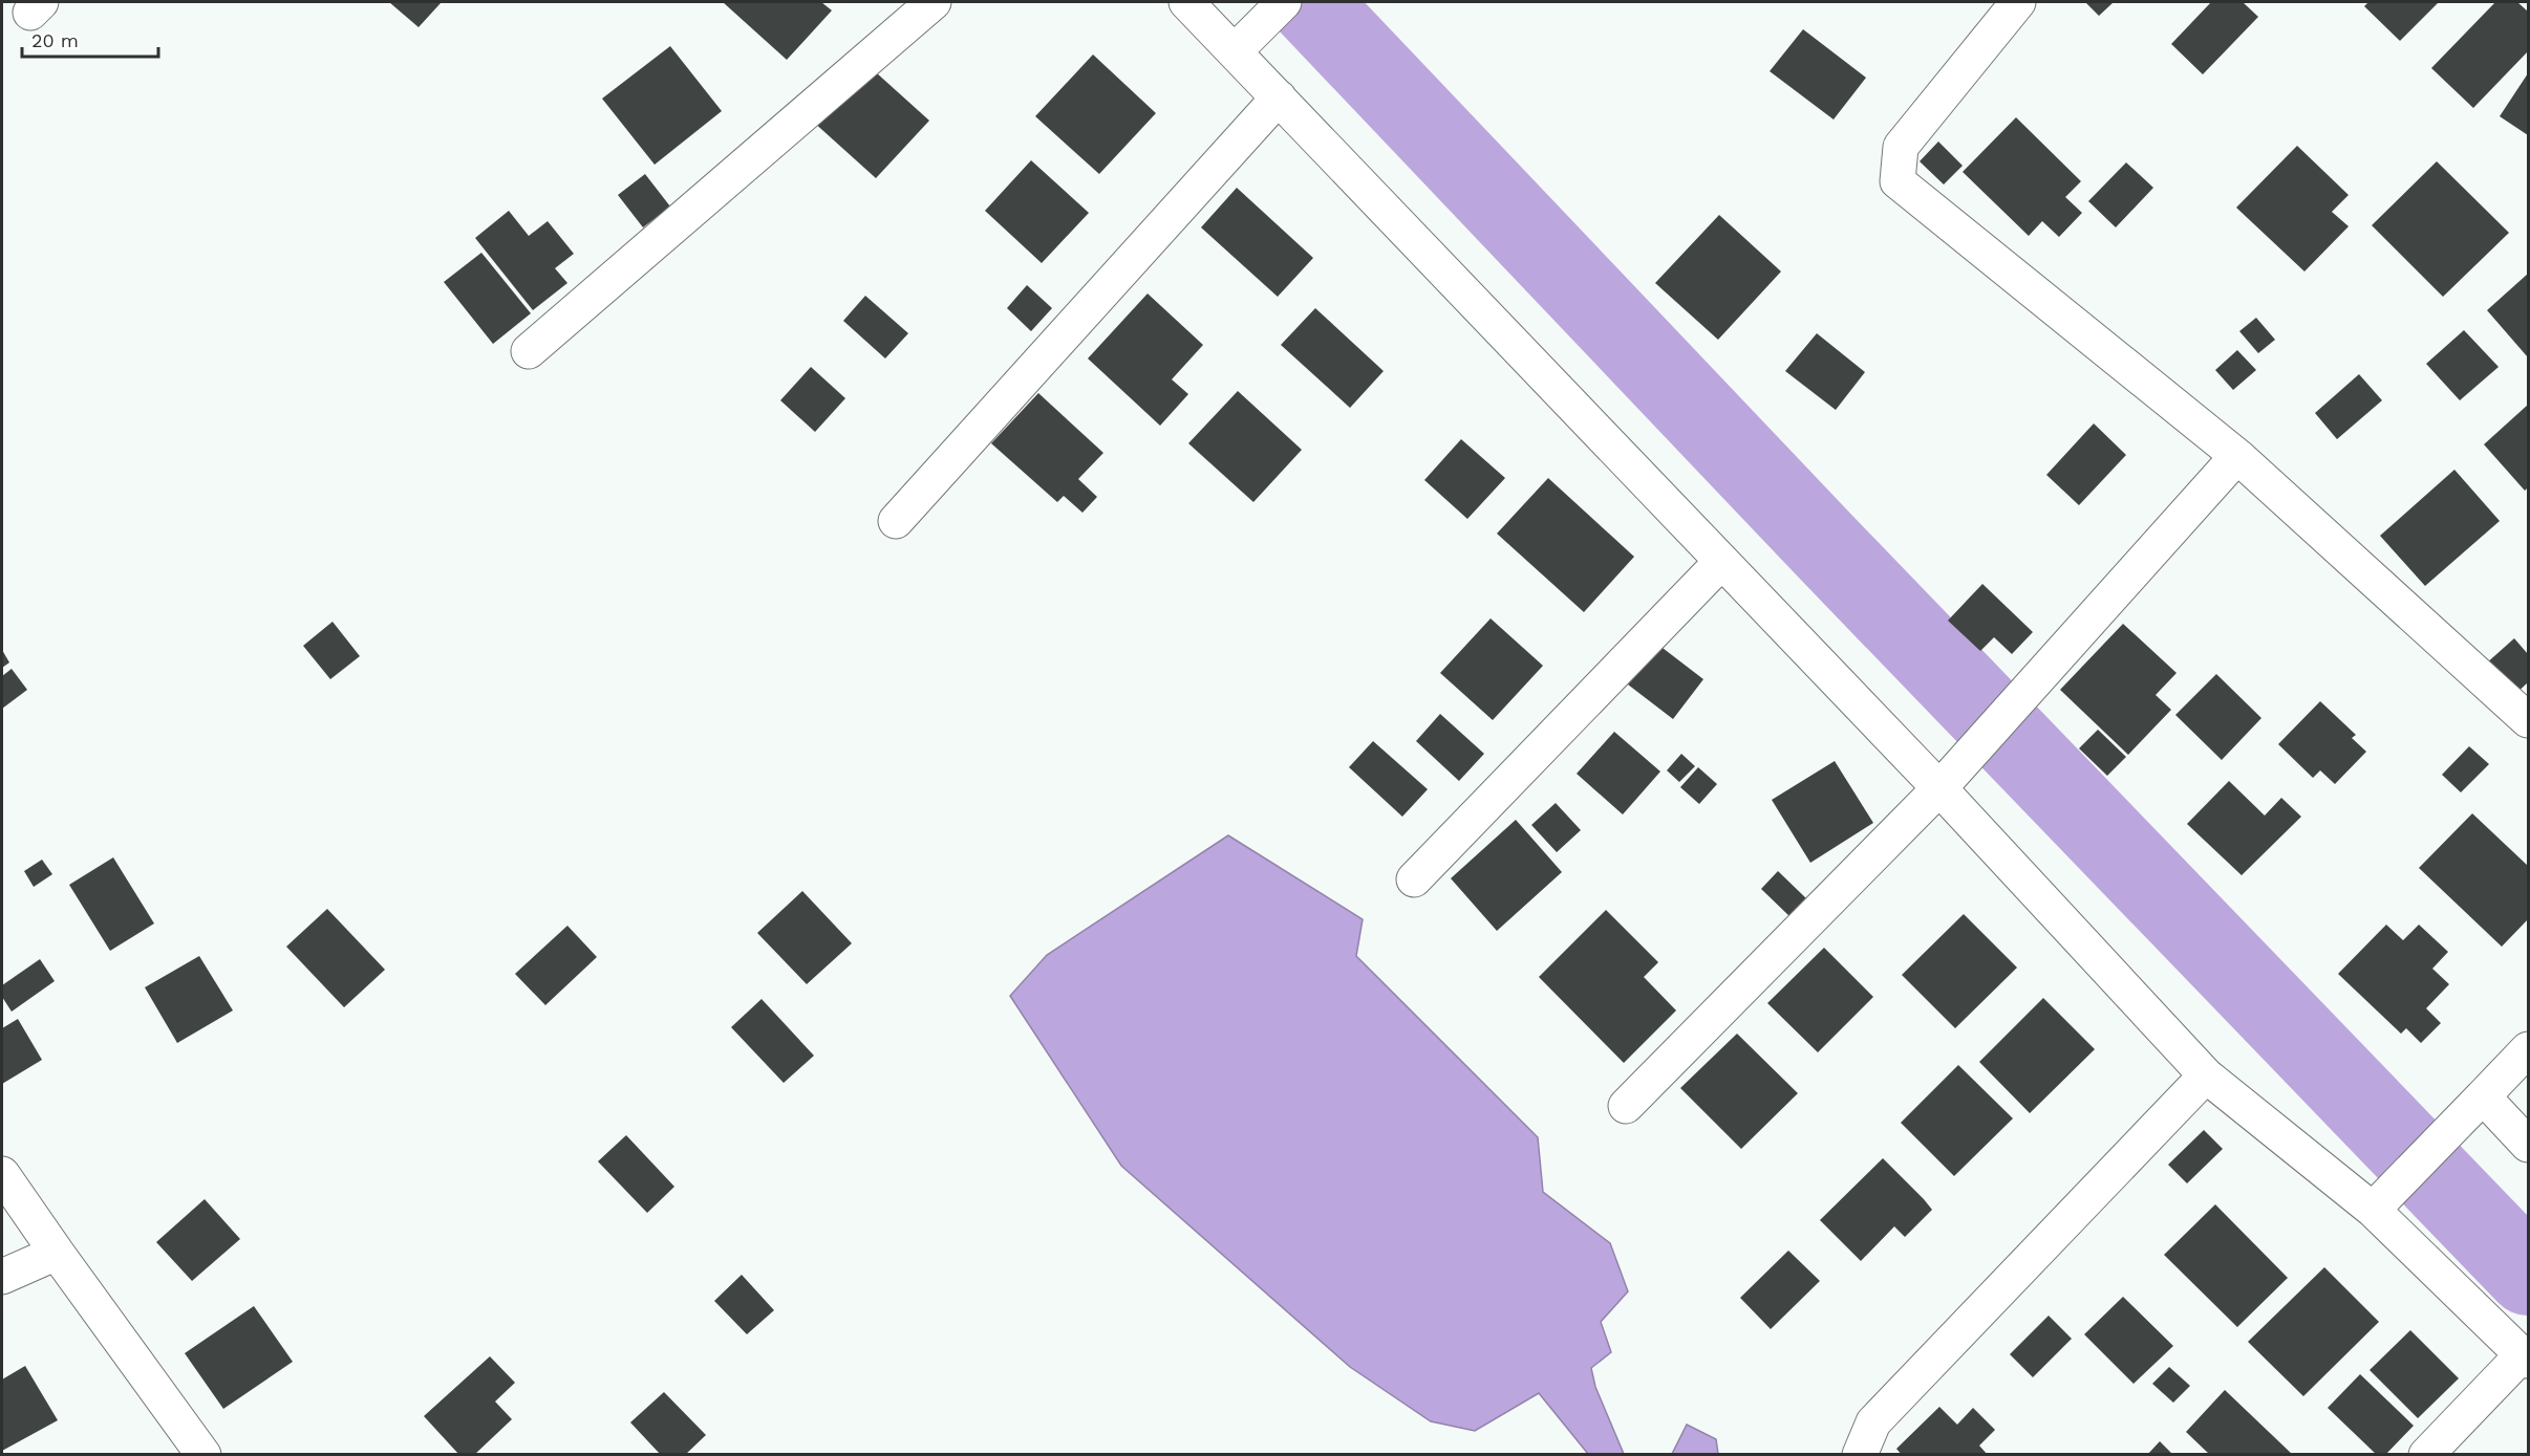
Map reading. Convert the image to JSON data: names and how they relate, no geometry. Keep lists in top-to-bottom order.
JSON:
{
  "scale_bar": "20 m"
}
